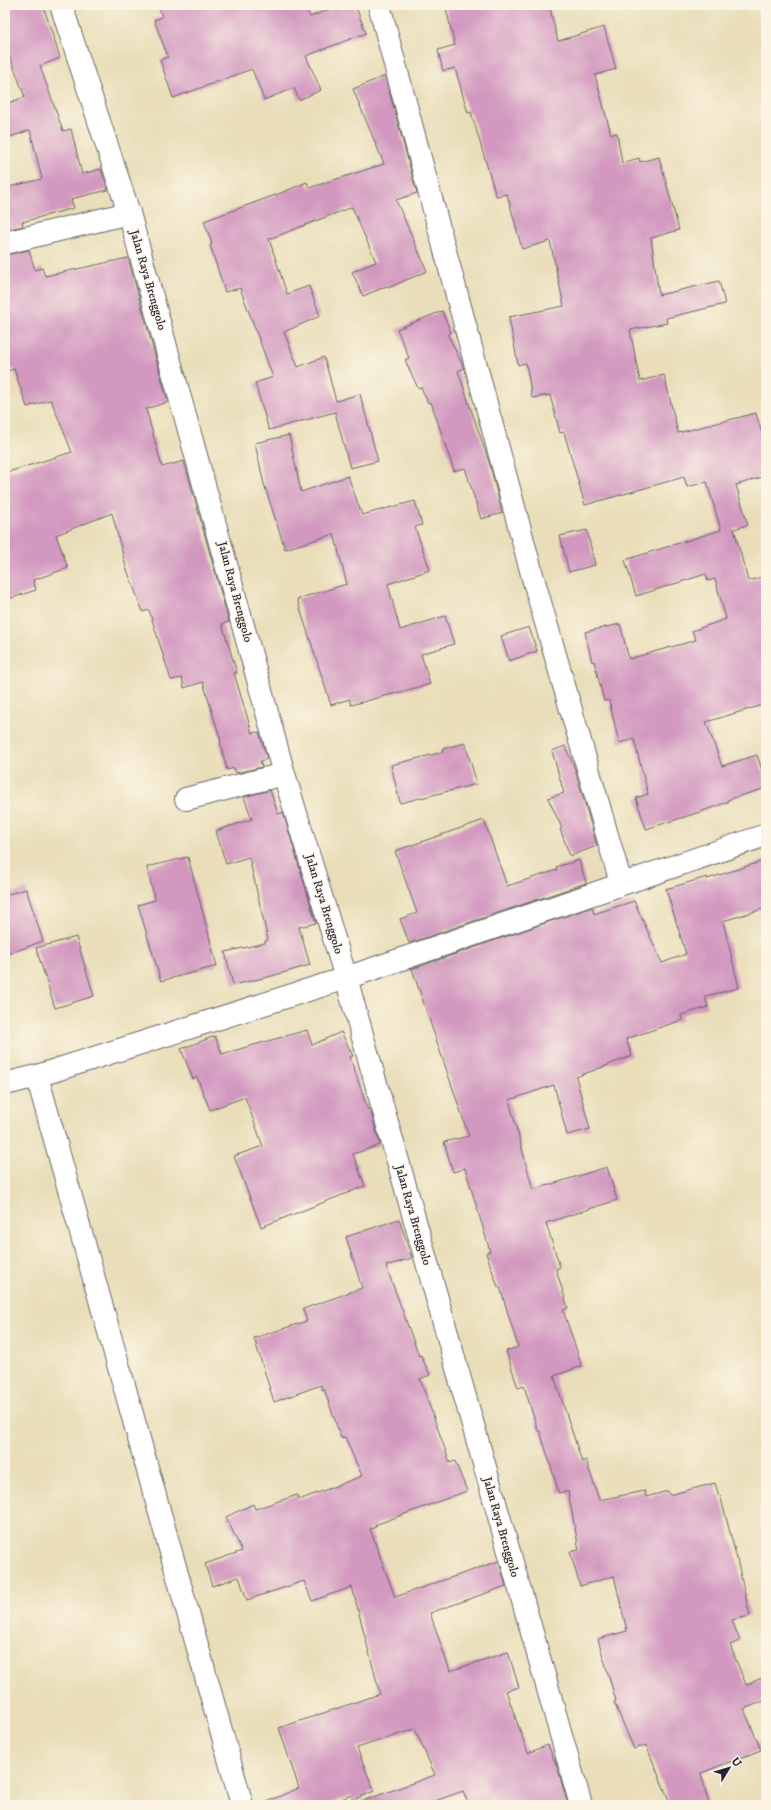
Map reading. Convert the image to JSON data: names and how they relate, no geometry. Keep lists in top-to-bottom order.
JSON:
{
  "streets": {
    "street": ["Jalan Raya Brenggolo"]
  },
  "north": "top right"
}
